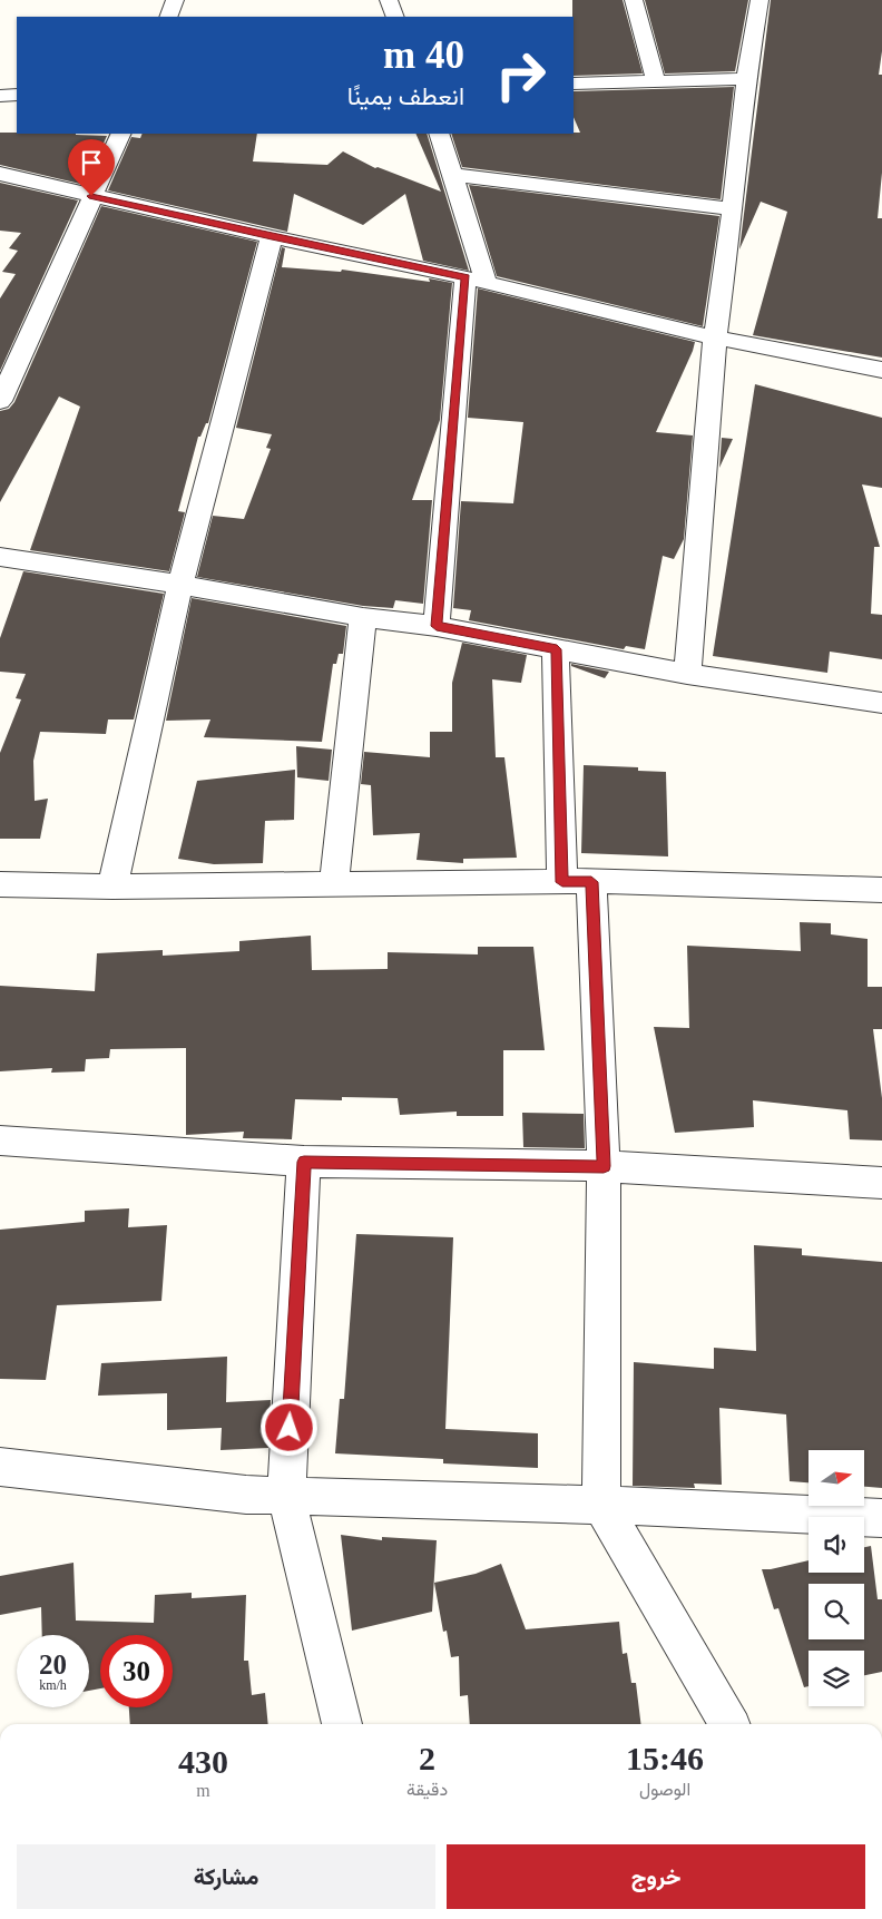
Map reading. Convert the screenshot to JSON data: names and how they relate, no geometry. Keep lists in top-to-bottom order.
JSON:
{
  "north": "right",
  "page": {
    "turn": ["40 m", "انعطف يمينًا"],
    "speed": "20 km/h",
    "limit": "30",
    "eta": [
      "15:46",
      "الوصول",
      "2",
      "دقيقة",
      "430",
      "m"
    ],
    "buttons": ["خروج", "مشاركة"]
  }
}
